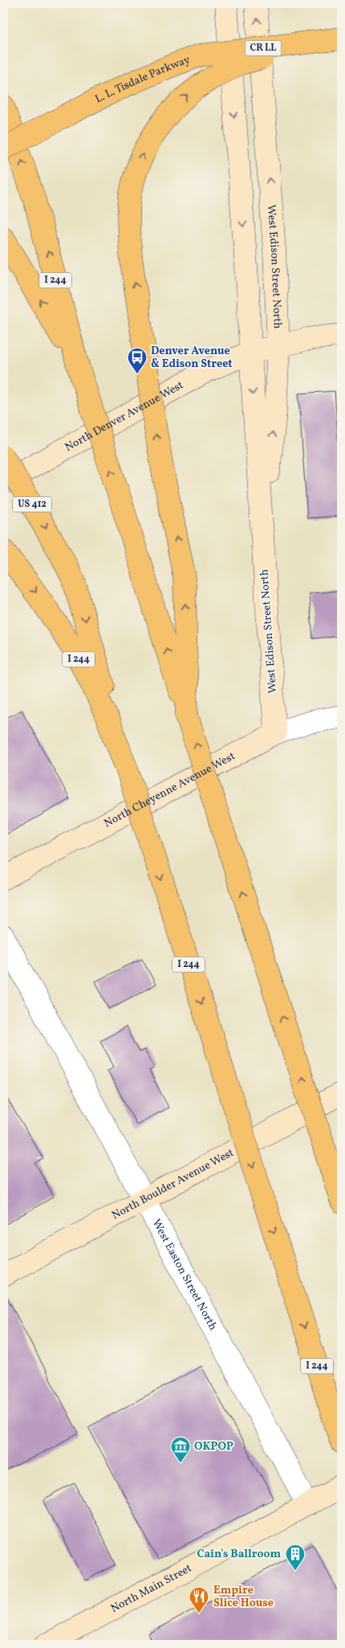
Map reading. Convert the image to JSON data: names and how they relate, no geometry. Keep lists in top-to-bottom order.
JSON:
{
  "streets": {
    "highway": [
      "CR LL",
      "L. L. Tisdale Parkway",
      "I 244",
      "US 412"
    ],
    "street": [
      "West Edison Street North",
      "North Denver Avenue West",
      "North Cheyenne Avenue West",
      "North Boulder Avenue West",
      "West Easton Street North",
      "North Main Street"
    ]
  },
  "crossings": [
    ["West Edison Street North", "North Denver Avenue West"],
    ["West Edison Street North", "North Cheyenne Avenue West"],
    ["I 244", "US 412"],
    ["North Boulder Avenue West", "West Easton Street North"],
    ["West Easton Street North", "North Main Street"]
  ],
  "places": {
    "bus stop": ["Denver Avenue & Edison Street"],
    "museum": ["OKPOP"],
    "building": ["Cain's Ballroom"],
    "restaurant": ["Empire Slice House"]
  }
}
